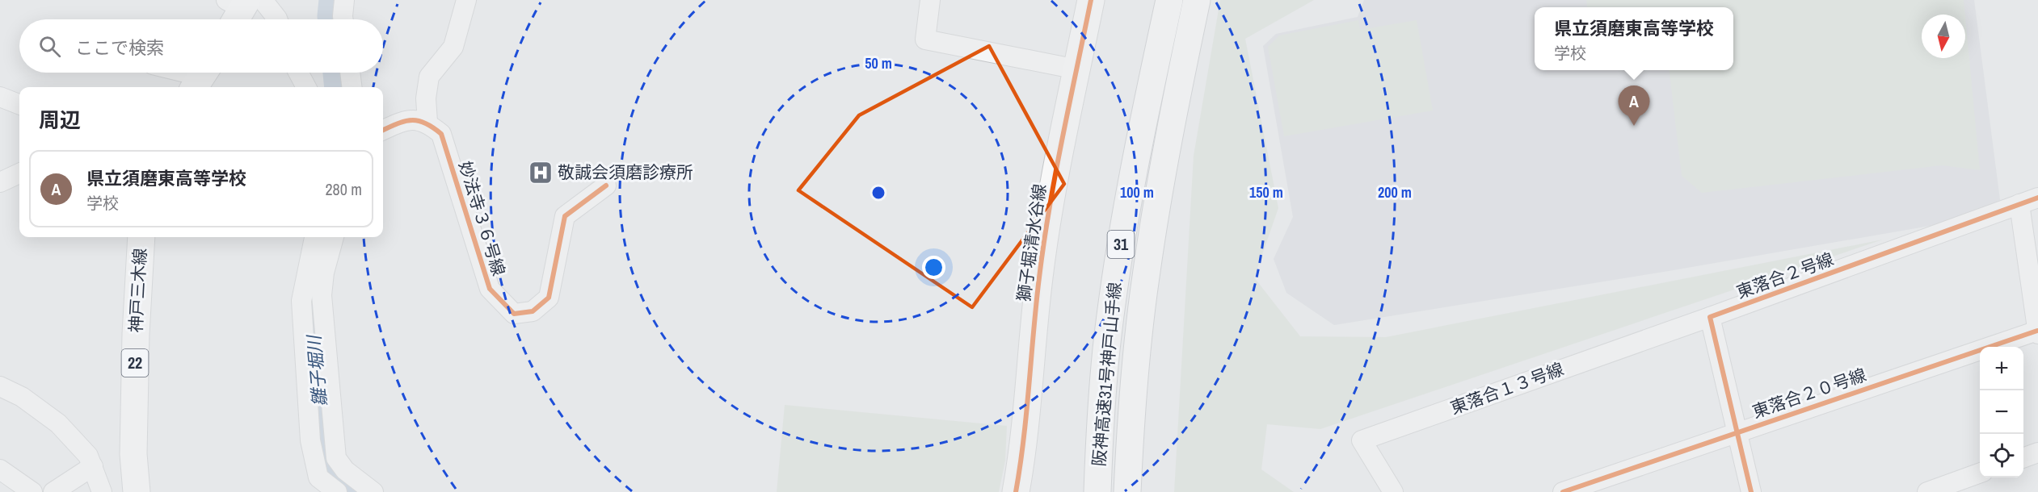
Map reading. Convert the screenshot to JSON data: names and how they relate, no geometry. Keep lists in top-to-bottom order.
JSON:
{
  "streets": {
    "main road": [
      "獅子堀清水谷線",
      "31",
      "神戸三木線",
      "22",
      "阪神高速31号神戸山手線"
    ],
    "street": [
      "妙法寺３６号線",
      "東落合２号線",
      "東落合１３号線",
      "東落合２０号線"
    ]
  },
  "crossings": [
    ["東落合２号線", "東落合１３号線"]
  ],
  "water": ["雛子堀川"],
  "places": {
    "hospital": ["敬誠会須磨診療所"]
  },
  "north": "bottom",
  "page": {
    "popup": ["県立須磨東高等学校", "学校"],
    "search": "ここで検索",
    "pins": "A",
    "heading": "周辺",
    "list": [
      {
        "mark": "A",
        "name": "県立須磨東高等学校",
        "note": "学校",
        "value": "280 m"
      }
    ],
    "map_buttons": ["+", "−"]
  },
  "rings": [
    "50 m",
    "100 m",
    "150 m",
    "200 m"
  ]
}
